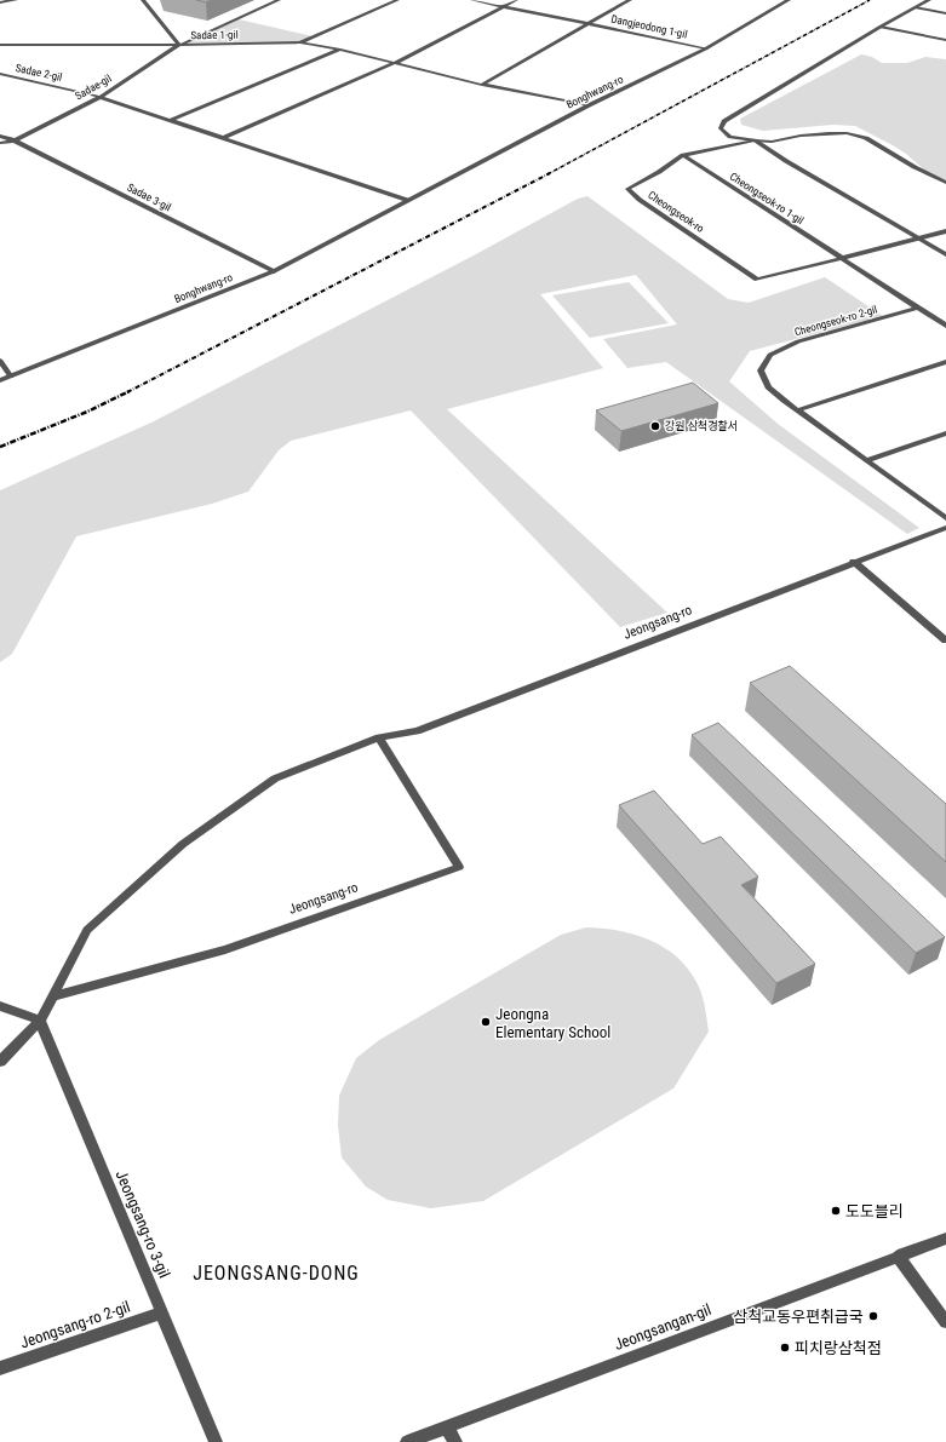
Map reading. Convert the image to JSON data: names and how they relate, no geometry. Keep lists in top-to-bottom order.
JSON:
{
  "streets": {
    "street": [
      "Dangjeodong 1-gil",
      "Sadae 1-gil",
      "Sadae 2-gil",
      "Sadae-gil",
      "Bonghwang-ro",
      "Sadae 3-gil",
      "Cheongseok-ro 1-gil",
      "Cheongseok-ro",
      "Cheongseok-ro 2-gil",
      "Jeongsang-ro",
      "Jeongsang-ro 3-gil",
      "Jeongsang-ro 2-gil",
      "Jeongsangan-gil"
    ]
  },
  "crossings": [
    ["Dangjeodong 1-gil", "Bonghwang-ro"],
    ["Sadae 1-gil", "Sadae-gil"],
    ["Sadae 1-gil", "Bonghwang-ro"],
    ["Sadae 2-gil", "Sadae-gil"],
    ["Sadae-gil", "Sadae 3-gil"],
    ["Bonghwang-ro", "Sadae 3-gil"],
    ["Cheongseok-ro 1-gil", "Cheongseok-ro"],
    ["Cheongseok-ro 1-gil", "Cheongseok-ro 2-gil"],
    ["Jeongsang-ro", "Jeongsang-ro 3-gil"],
    ["Jeongsang-ro 3-gil", "Jeongsang-ro 2-gil"]
  ],
  "districts": ["JEONGSANG-DONG"],
  "places": [
    "강원 삼척경찰서",
    "Jeongna Elementary School",
    "도도블리",
    "삼척교동우편취급국",
    "피치랑삼척점"
  ]
}
